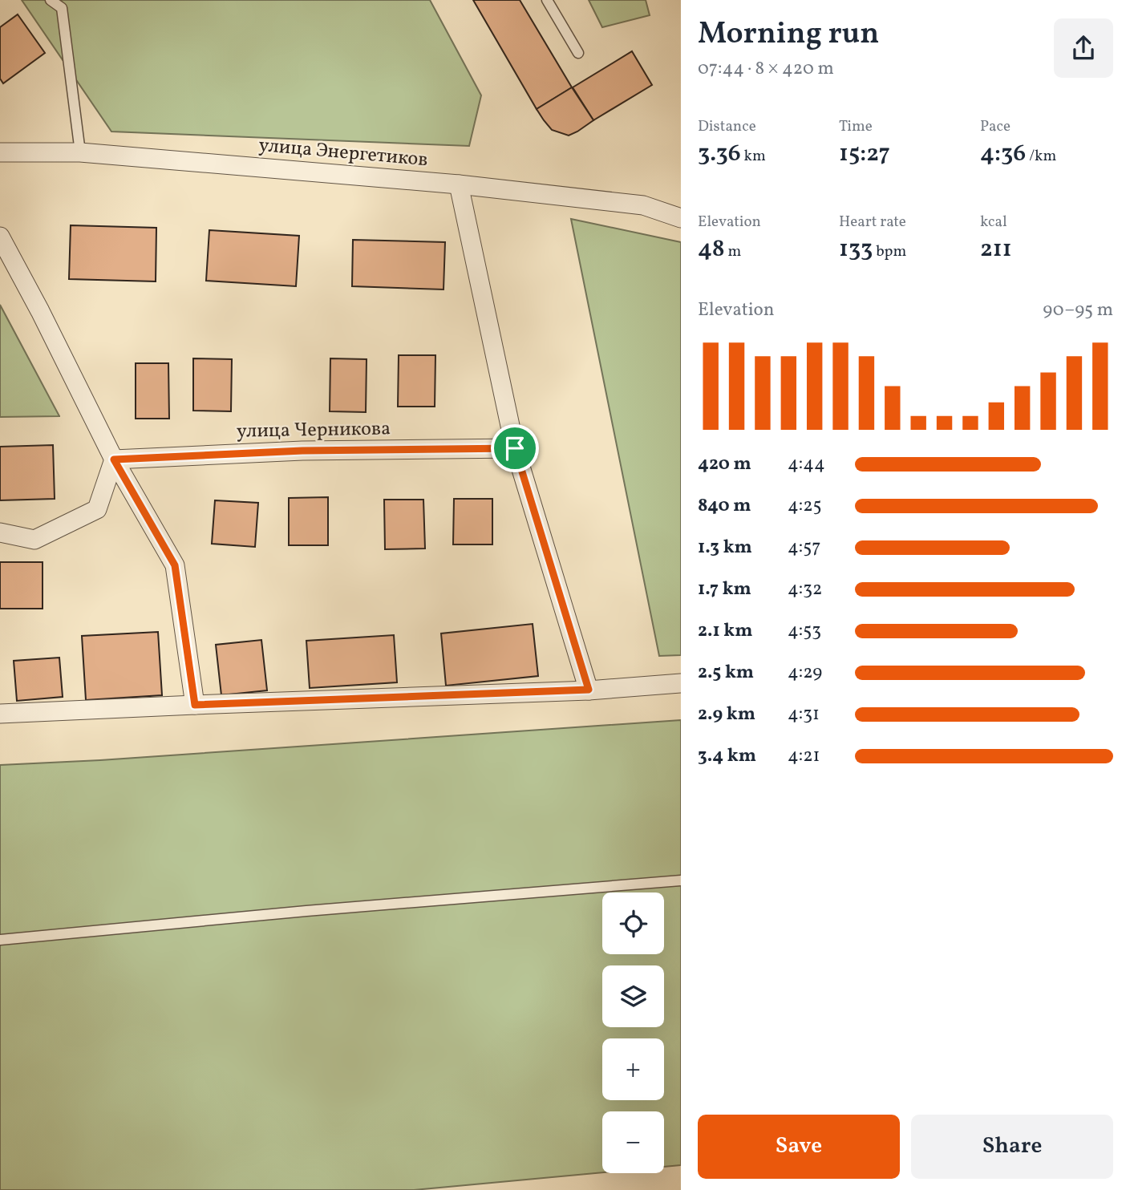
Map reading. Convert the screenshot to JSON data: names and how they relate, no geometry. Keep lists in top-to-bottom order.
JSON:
{
  "streets": {
    "street": ["улица Энергетиков", "улица Черникова"]
  },
  "page": {
    "heading": ["Morning run", "07:44 · 8 × 420 m"],
    "stats": [
      ["Distance", "3.36 km"],
      ["Time", "15:27"],
      ["Pace", "4:36 /km"],
      ["Elevation", "48 m"],
      ["Heart rate", "133 bpm"],
      ["kcal", "211"]
    ],
    "chart": ["Elevation", "90–95 m"],
    "list": [
      {
        "name": "420 m",
        "note": "4:44"
      },
      {
        "name": "840 m",
        "note": "4:25"
      },
      {
        "name": "1.3 km",
        "note": "4:57"
      },
      {
        "name": "1.7 km",
        "note": "4:32"
      },
      {
        "name": "2.1 km",
        "note": "4:53"
      },
      {
        "name": "2.5 km",
        "note": "4:29"
      },
      {
        "name": "2.9 km",
        "note": "4:31"
      },
      {
        "name": "3.4 km",
        "note": "4:21"
      }
    ],
    "map_buttons": ["+", "−"],
    "buttons": ["Save", "Share"]
  }
}
